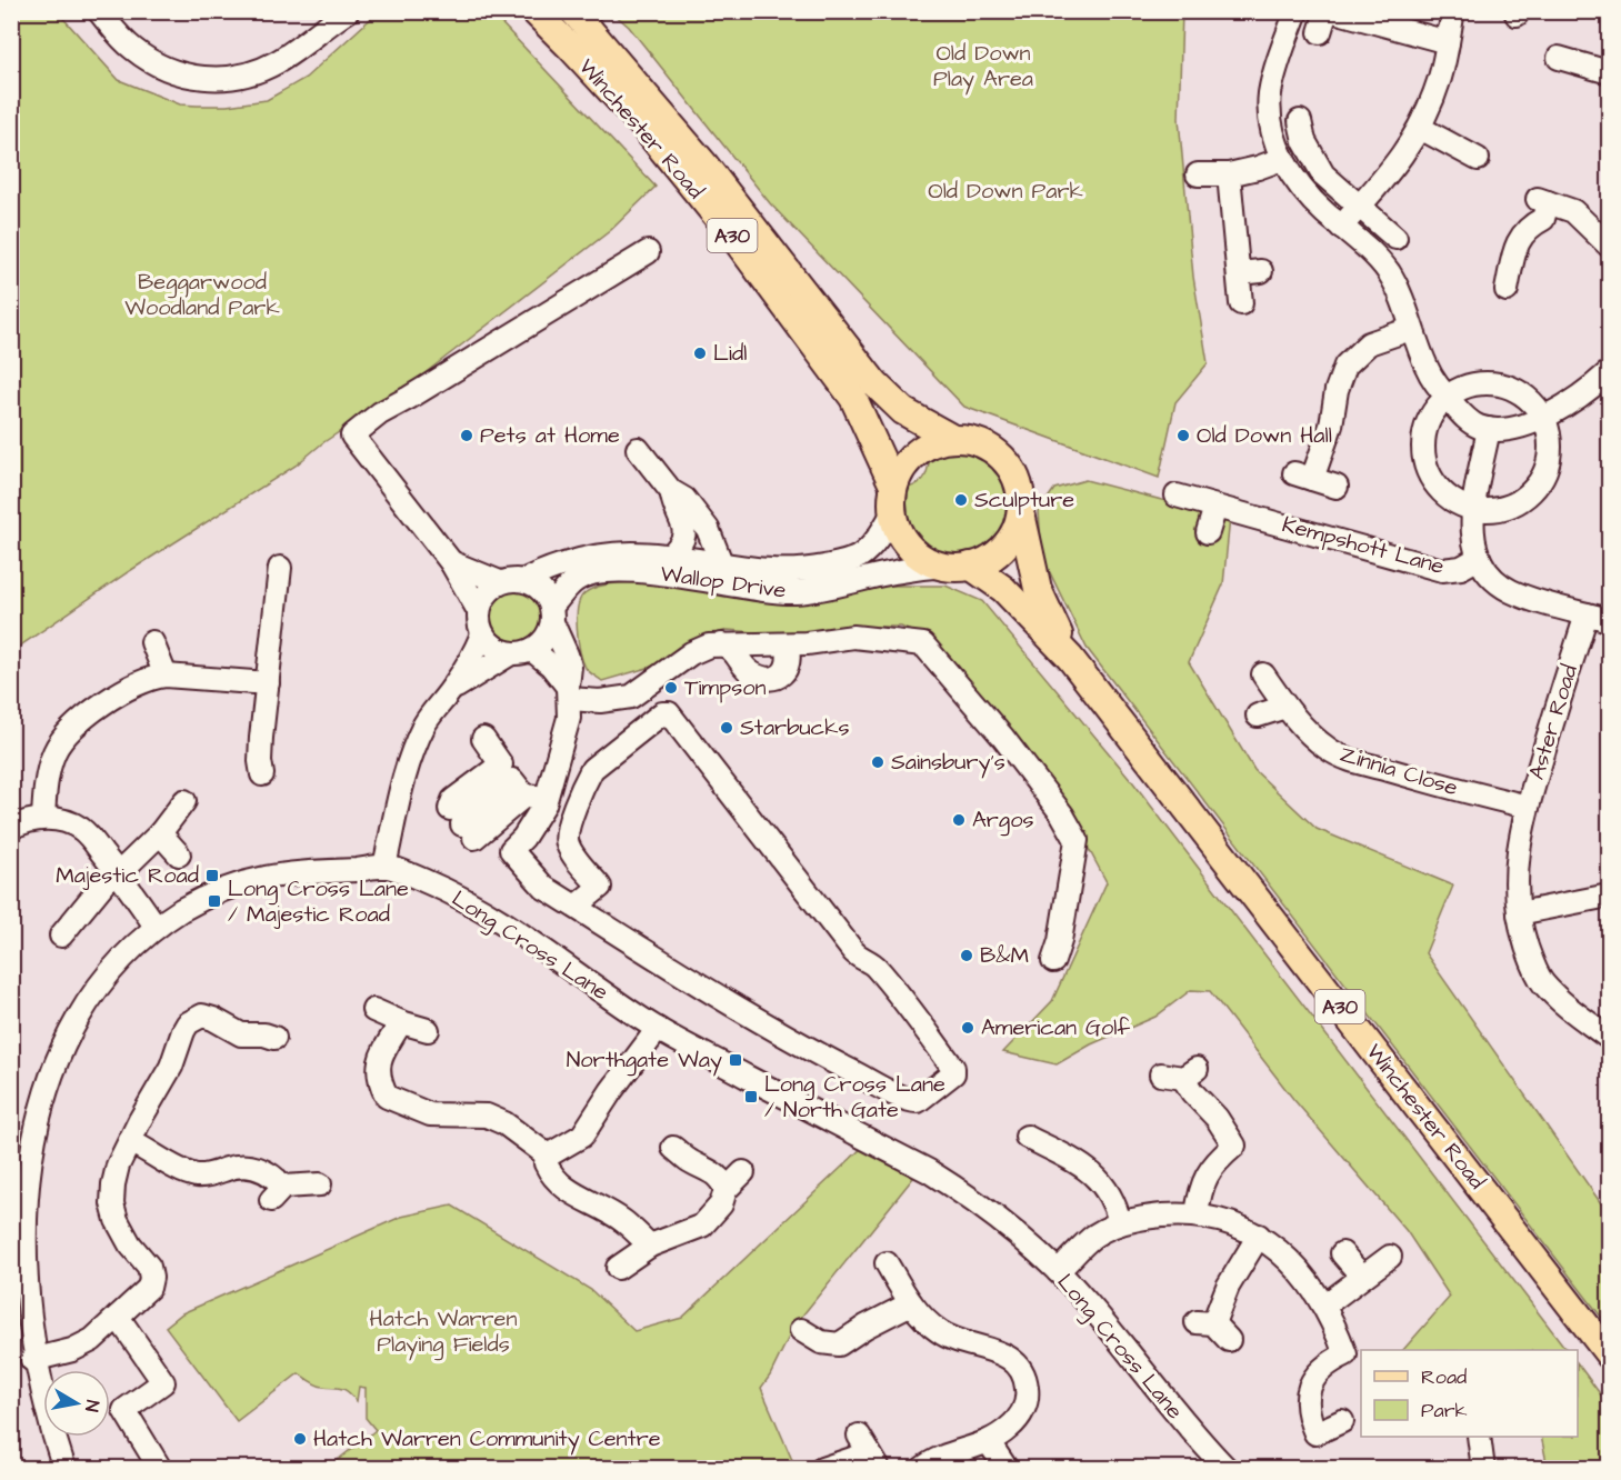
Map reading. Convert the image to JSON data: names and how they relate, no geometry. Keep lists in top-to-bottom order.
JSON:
{
  "streets": {
    "main road": ["Winchester Road", "A30"],
    "street": [
      "Kempshott Lane",
      "Wallop Drive",
      "Aster Road",
      "Zinnia Close",
      "Long Cross Lane"
    ]
  },
  "crossings": [
    ["Winchester Road", "Wallop Drive"],
    ["Kempshott Lane", "Aster Road"],
    ["Wallop Drive", "Long Cross Lane"],
    ["Aster Road", "Zinnia Close"]
  ],
  "parks": [
    "Old Down Play Area",
    "Old Down Park",
    "Beggarwood Woodland Park",
    "Hatch Warren Playing Fields"
  ],
  "places": {
    "other": [
      "Lidl",
      "Pets at Home",
      "Old Down Hall",
      "Sculpture",
      "Timpson",
      "Starbucks",
      "Sainsbury's",
      "Argos",
      "B&M",
      "American Golf",
      "Hatch Warren Community Centre"
    ],
    "transit": [
      "Majestic Road",
      "Long Cross Lane / Majestic Road",
      "Northgate Way",
      "Long Cross Lane / North Gate"
    ]
  },
  "legend": ["Road", "Park"],
  "north": "right"
}
